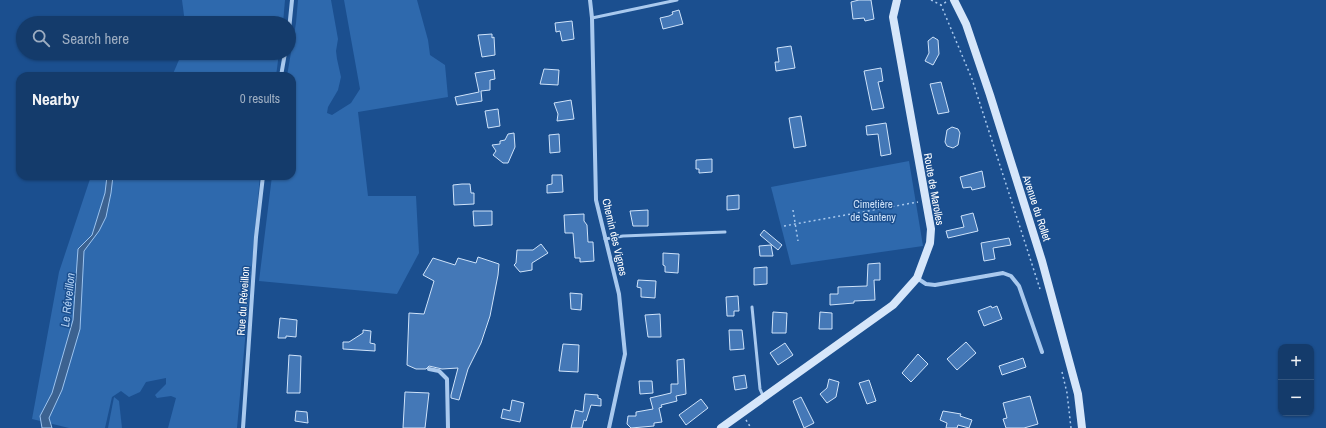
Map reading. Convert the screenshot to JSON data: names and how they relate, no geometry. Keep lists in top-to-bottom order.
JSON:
{
  "streets": {
    "street": [
      "Route de Marolles",
      "Avenue du Rollet",
      "Chemin des Vignes",
      "Rue du Réveillon"
    ]
  },
  "water": ["Le Réveillon"],
  "parks": ["Cimetière de Santeny"],
  "page": {
    "search": "Search here",
    "heading": ["Nearby", "0 results"],
    "map_buttons": ["+", "−"]
  }
}
